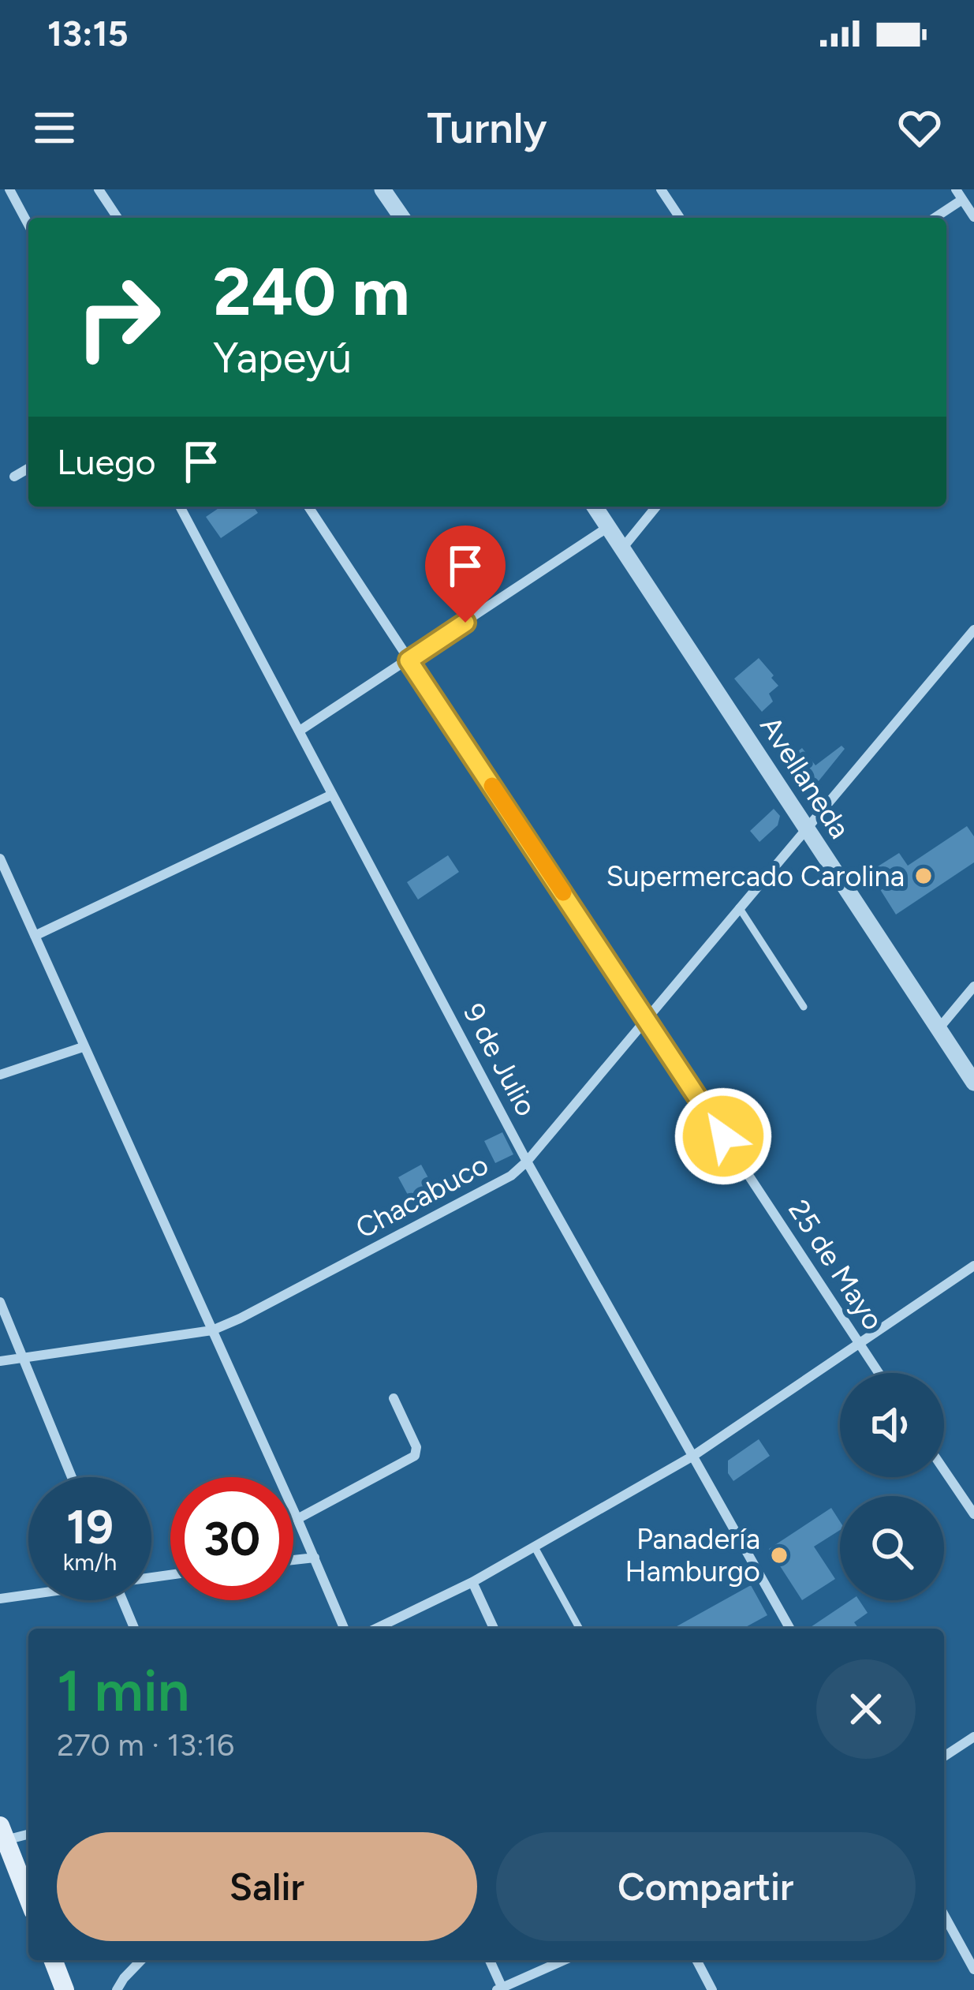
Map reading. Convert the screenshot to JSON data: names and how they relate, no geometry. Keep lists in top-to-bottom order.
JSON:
{
  "streets": {
    "street": [
      "Avellaneda",
      "9 de Julio",
      "Chacabuco",
      "25 de Mayo"
    ]
  },
  "crossings": [
    ["Avellaneda", "Chacabuco"],
    ["9 de Julio", "Chacabuco"],
    ["Chacabuco", "25 de Mayo"]
  ],
  "places": ["Supermercado Carolina", "Panadería Hamburgo"],
  "page": {
    "status": "13:15",
    "header": "Turnly",
    "turn": ["240 m", "Yapeyú"],
    "then": "Luego",
    "speed": "19 km/h",
    "limit": "30",
    "heading": ["1 min", "270 m · 13:16"],
    "buttons": ["Salir", "Compartir"]
  }
}
